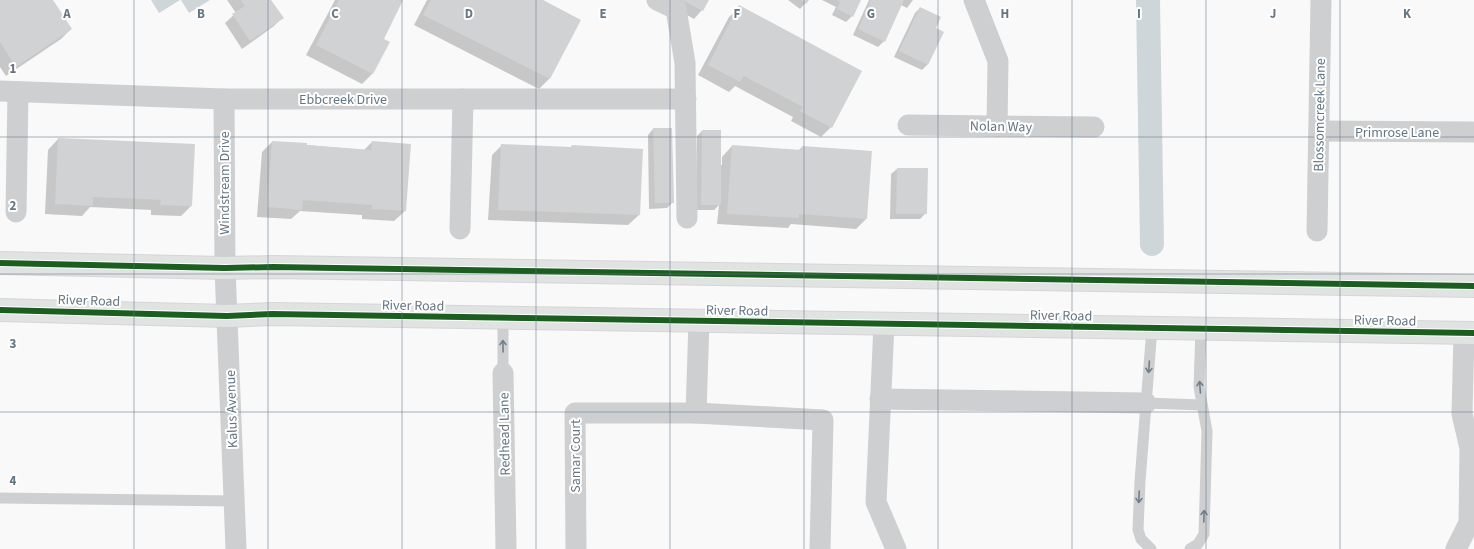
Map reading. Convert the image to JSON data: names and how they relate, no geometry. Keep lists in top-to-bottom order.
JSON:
{
  "streets": {
    "main road": ["River Road"],
    "street": [
      "Ebbcreek Drive",
      "Blossomcreek Lane",
      "Nolan Way",
      "Primrose Lane",
      "Windstream Drive",
      "Kalus Avenue",
      "Redhead Lane",
      "Samar Court"
    ]
  },
  "crossings": [
    ["Ebbcreek Drive", "Windstream Drive"],
    ["Blossomcreek Lane", "Primrose Lane"],
    ["Windstream Drive", "Kalus Avenue"],
    ["River Road", "Kalus Avenue"],
    ["River Road", "Redhead Lane"]
  ],
  "grid": {
    "columns": [
      "A",
      "B",
      "C",
      "D",
      "E",
      "F",
      "G",
      "H",
      "I",
      "J",
      "K"
    ],
    "rows": [
      "1",
      "2",
      "3",
      "4"
    ]
  }
}
